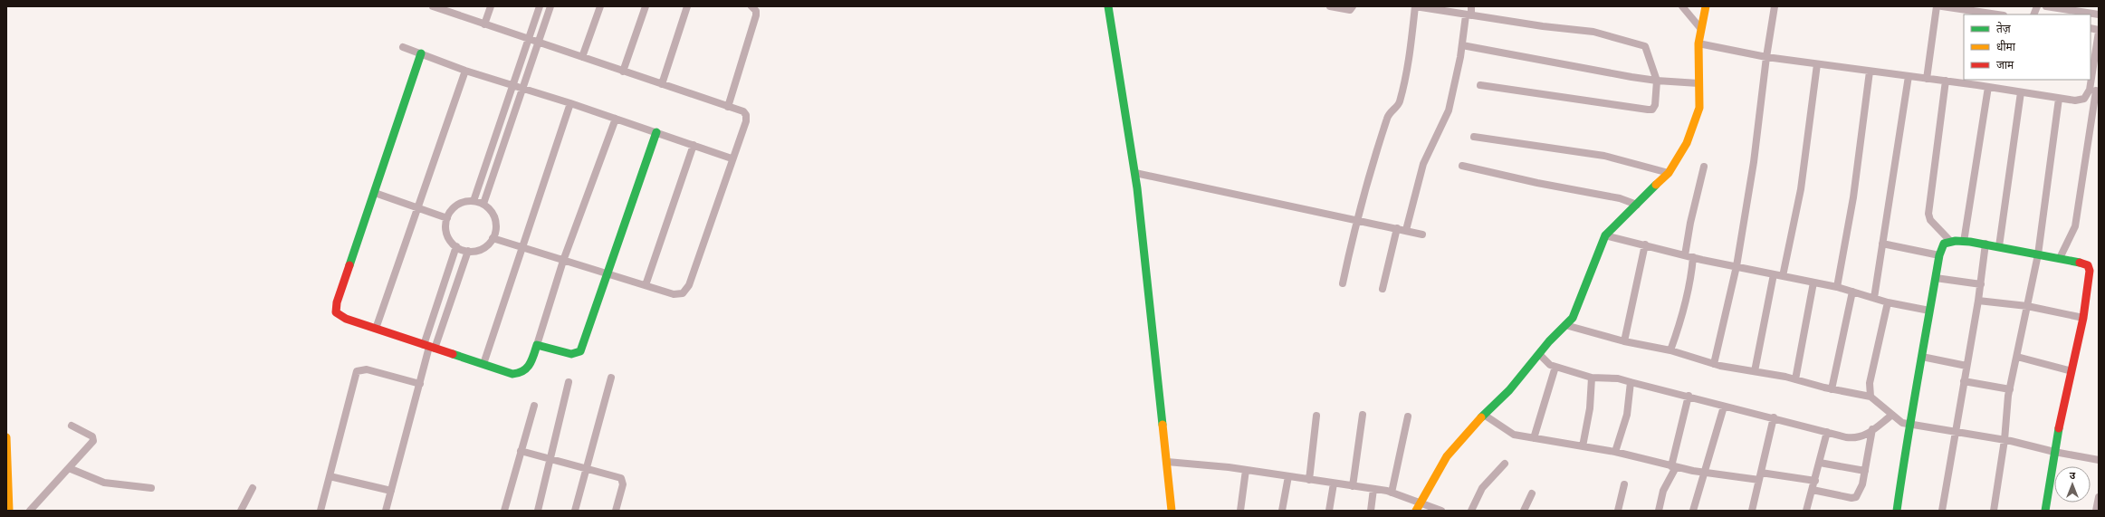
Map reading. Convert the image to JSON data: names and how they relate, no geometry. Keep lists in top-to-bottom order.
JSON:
{
  "legend": ["तेज़", "धीमा", "जाम"],
  "north": "top"
}
